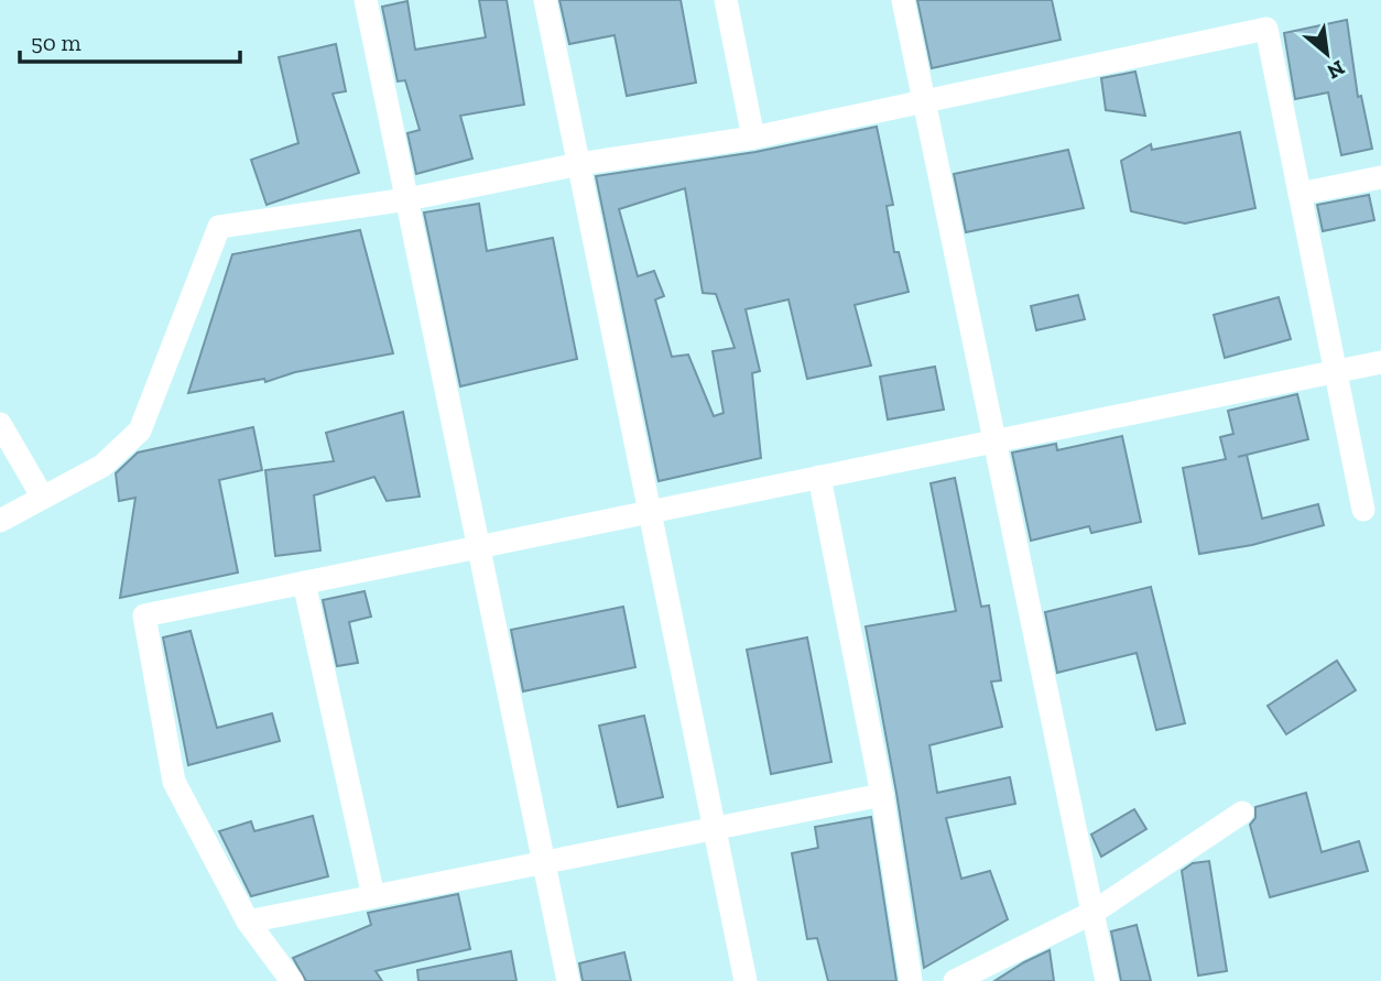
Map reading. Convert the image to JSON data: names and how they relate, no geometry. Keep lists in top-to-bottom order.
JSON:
{
  "scale_bar": "50 m",
  "north": "bottom right"
}
